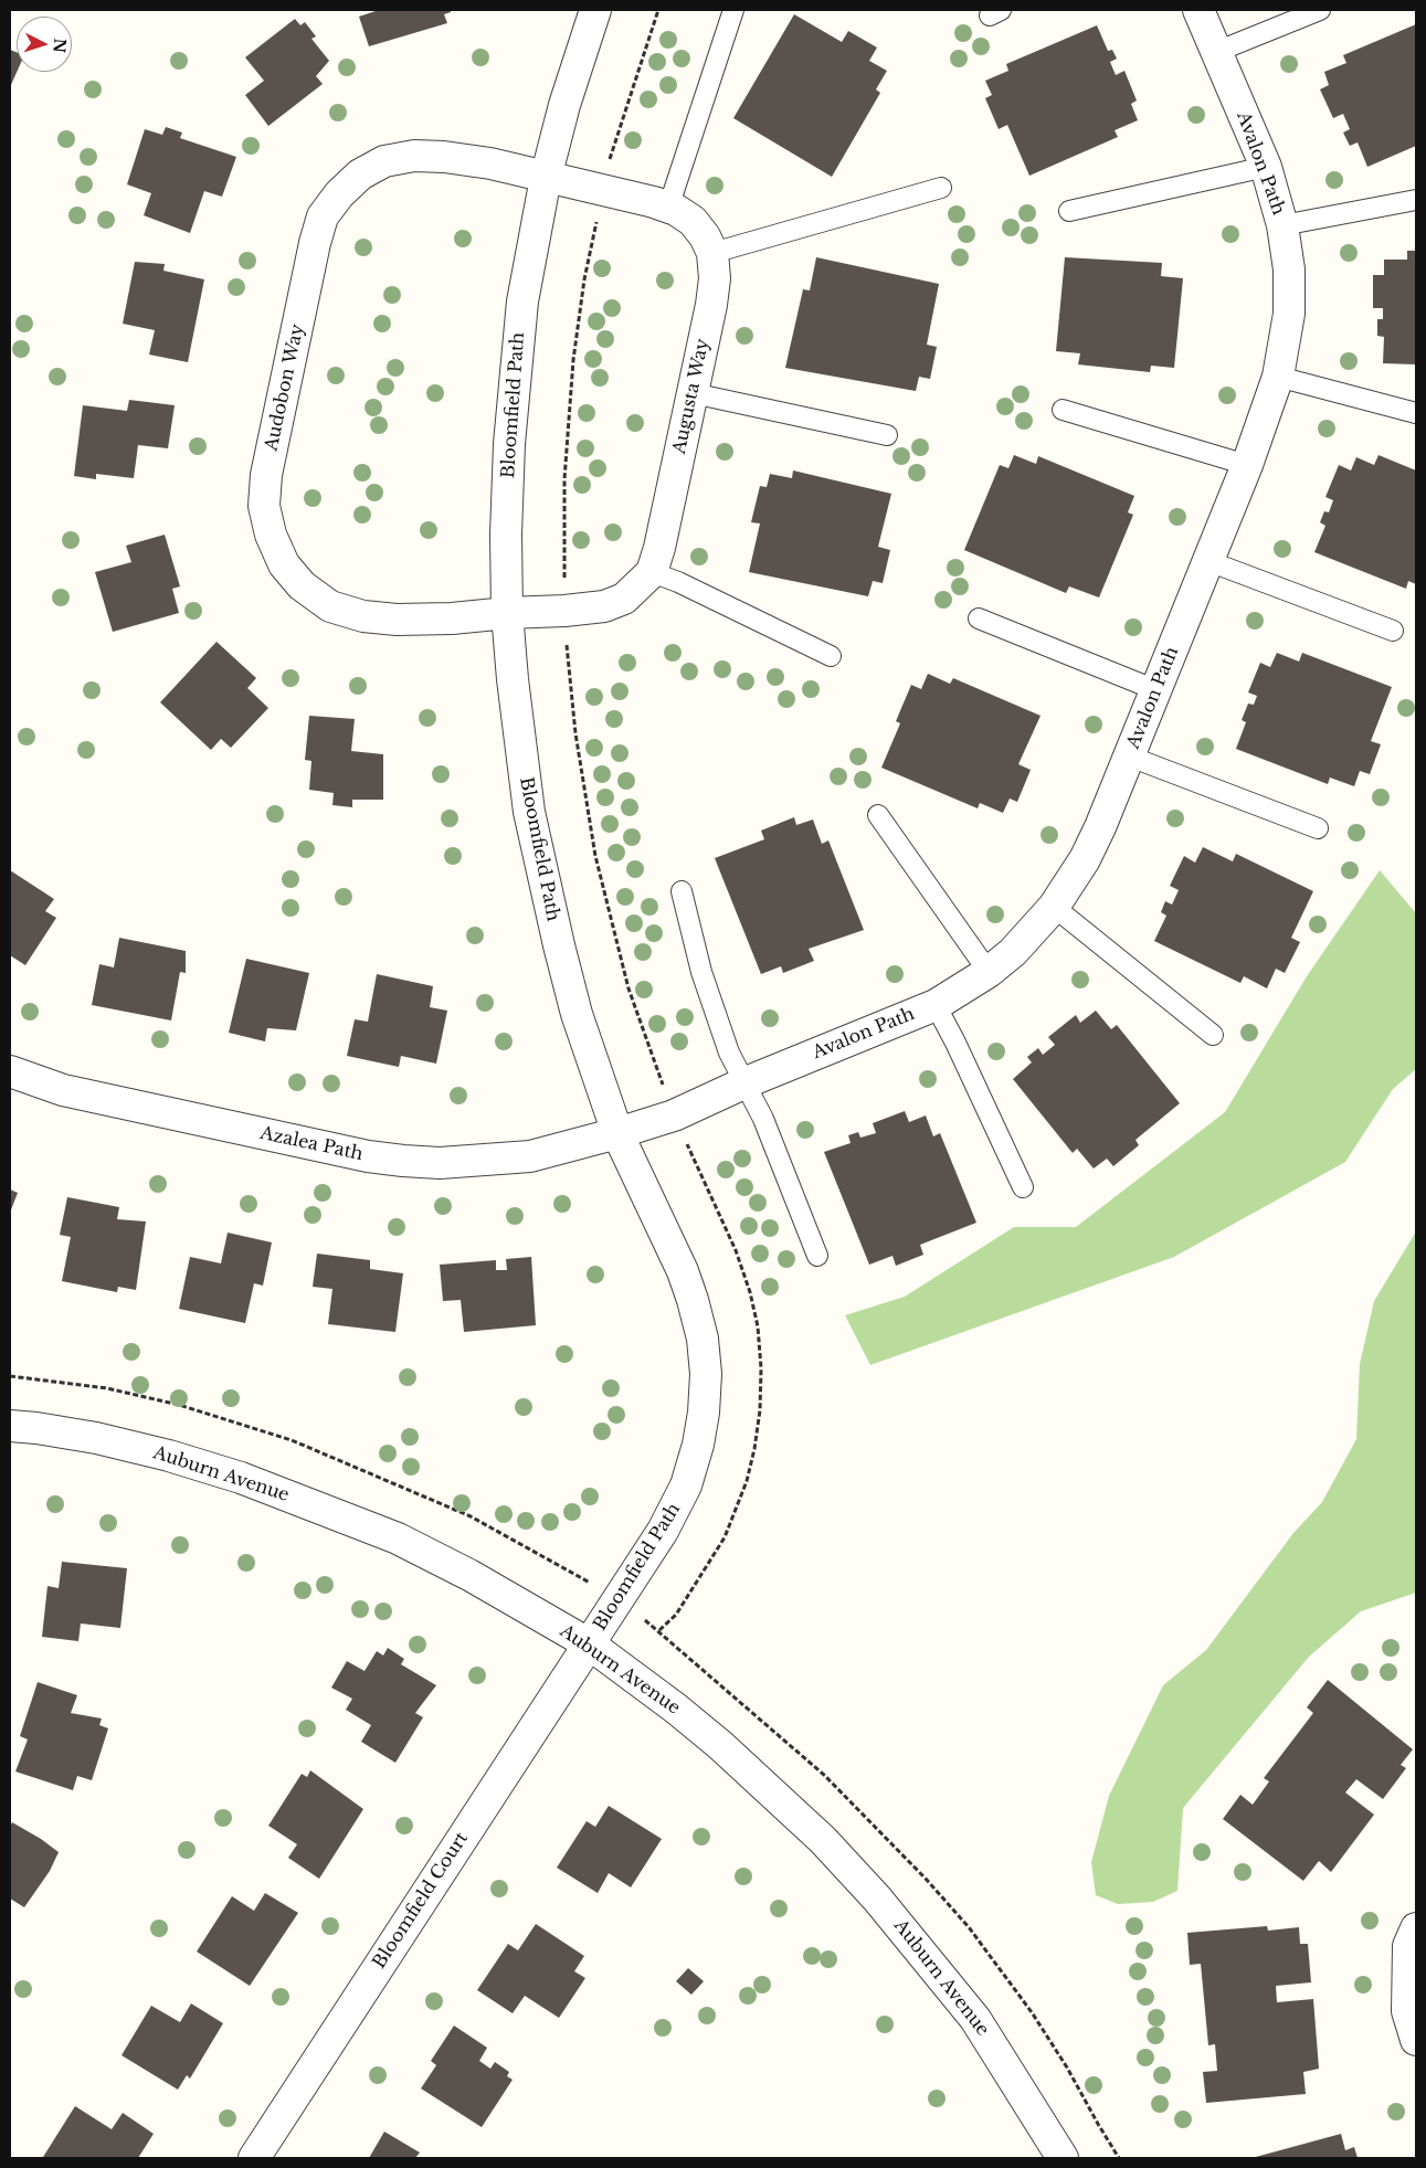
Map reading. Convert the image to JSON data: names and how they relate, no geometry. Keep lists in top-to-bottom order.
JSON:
{
  "streets": {
    "street": [
      "Avalon Path",
      "Audobon Way",
      "Augusta Way",
      "Bloomfield Path",
      "Azalea Path",
      "Auburn Avenue",
      "Bloomfield Court"
    ]
  },
  "crossings": [
    ["Avalon Path", "Bloomfield Path"],
    ["Avalon Path", "Azalea Path"],
    ["Audobon Way", "Augusta Way"],
    ["Audobon Way", "Bloomfield Path"],
    ["Augusta Way", "Bloomfield Path"],
    ["Bloomfield Path", "Azalea Path"],
    ["Bloomfield Path", "Auburn Avenue"],
    ["Bloomfield Path", "Bloomfield Court"],
    ["Auburn Avenue", "Bloomfield Court"]
  ],
  "north": "right"
}
